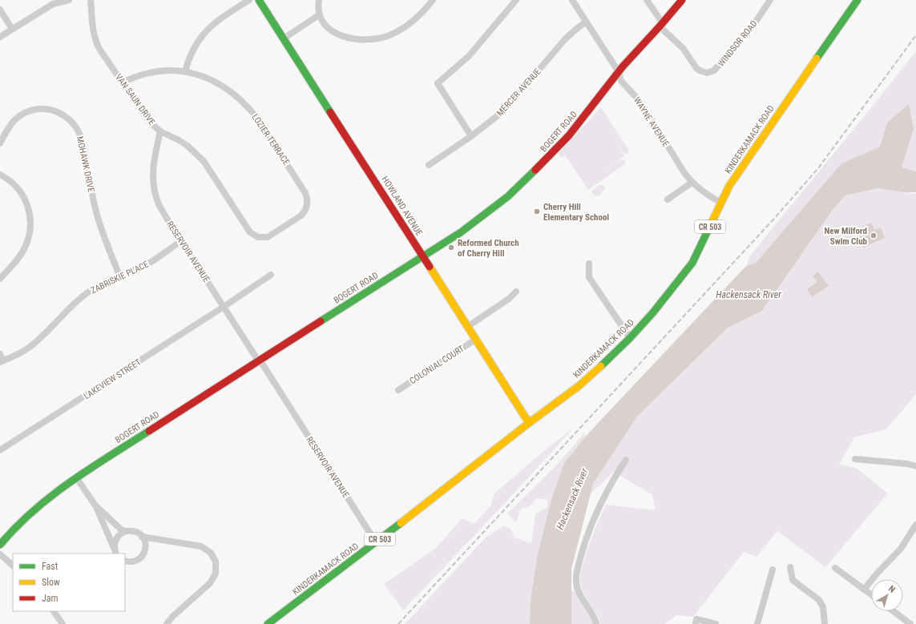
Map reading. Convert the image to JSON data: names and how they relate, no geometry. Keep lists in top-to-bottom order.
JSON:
{
  "streets": {
    "street": [
      "WINDSOR ROAD",
      "MERCER AVENUE",
      "VAN SAUN DRIVE",
      "WAYNE AVENUE",
      "BOGERT ROAD",
      "LOZIER TERRACE",
      "KINDERKAMACK ROAD",
      "MOHAWK DRIVE",
      "HOWLAND AVENUE",
      "CR 503",
      "RESERVOIR AVENUE",
      "ZABRISKIE PLACE",
      "COLONIAL COURT",
      "LAKEVIEW STREET"
    ]
  },
  "crossings": [
    ["WINDSOR ROAD", "BOGERT ROAD"],
    ["MERCER AVENUE", "WAYNE AVENUE"],
    ["VAN SAUN DRIVE", "LOZIER TERRACE"],
    ["VAN SAUN DRIVE", "RESERVOIR AVENUE"],
    ["WAYNE AVENUE", "BOGERT ROAD"],
    ["WAYNE AVENUE", "KINDERKAMACK ROAD"],
    ["BOGERT ROAD", "HOWLAND AVENUE"],
    ["BOGERT ROAD", "RESERVOIR AVENUE"],
    ["KINDERKAMACK ROAD", "HOWLAND AVENUE"],
    ["KINDERKAMACK ROAD", "RESERVOIR AVENUE"],
    ["MOHAWK DRIVE", "ZABRISKIE PLACE"],
    ["HOWLAND AVENUE", "COLONIAL COURT"],
    ["RESERVOIR AVENUE", "ZABRISKIE PLACE"],
    ["RESERVOIR AVENUE", "LAKEVIEW STREET"]
  ],
  "water": ["Hackensack River"],
  "places": ["Cherry Hill Elementary School", "New Milford Swim Club", "Reformed Church of Cherry Hill"],
  "legend": ["Fast", "Slow", "Jam"],
  "north": "top right"
}
